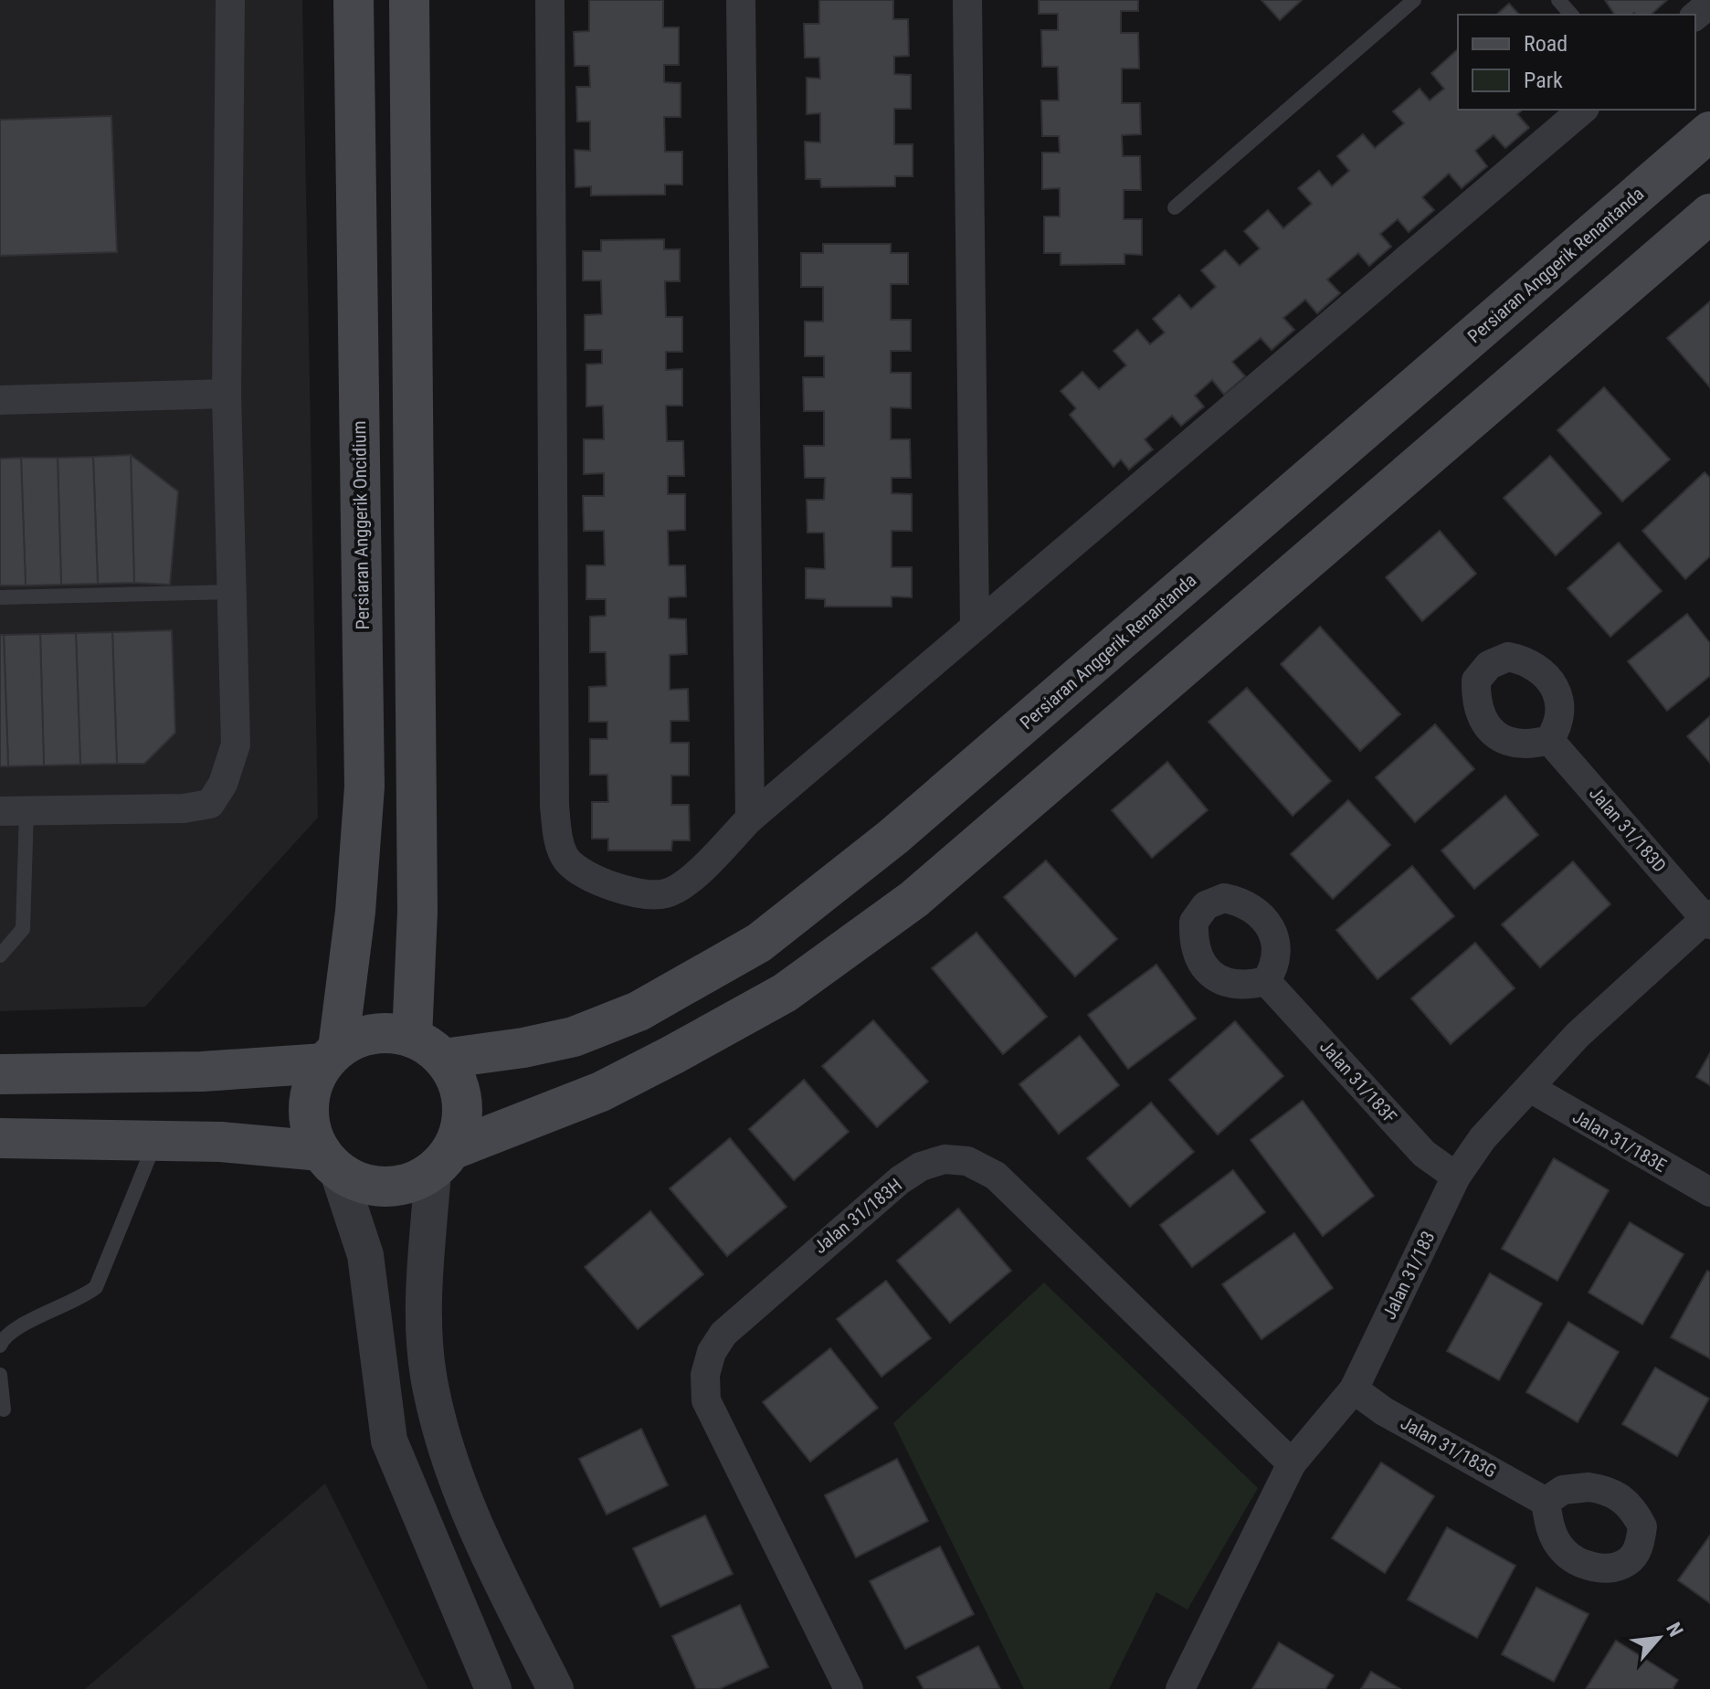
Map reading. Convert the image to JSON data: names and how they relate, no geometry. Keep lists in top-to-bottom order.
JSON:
{
  "streets": {
    "main road": ["Persiaran Anggerik Renantanda", "Persiaran Anggerik Oncidium"],
    "street": [
      "Jalan 31/183D",
      "Jalan 31/183F",
      "Jalan 31/183E",
      "Jalan 31/183H",
      "Jalan 31/183",
      "Jalan 31/183G"
    ]
  },
  "crossings": [
    ["Persiaran Anggerik Renantanda", "Persiaran Anggerik Oncidium"],
    ["Jalan 31/183D", "Jalan 31/183"],
    ["Jalan 31/183F", "Jalan 31/183"],
    ["Jalan 31/183E", "Jalan 31/183"],
    ["Jalan 31/183H", "Jalan 31/183"],
    ["Jalan 31/183", "Jalan 31/183G"]
  ],
  "legend": ["Road", "Park"],
  "north": "top right"
}
